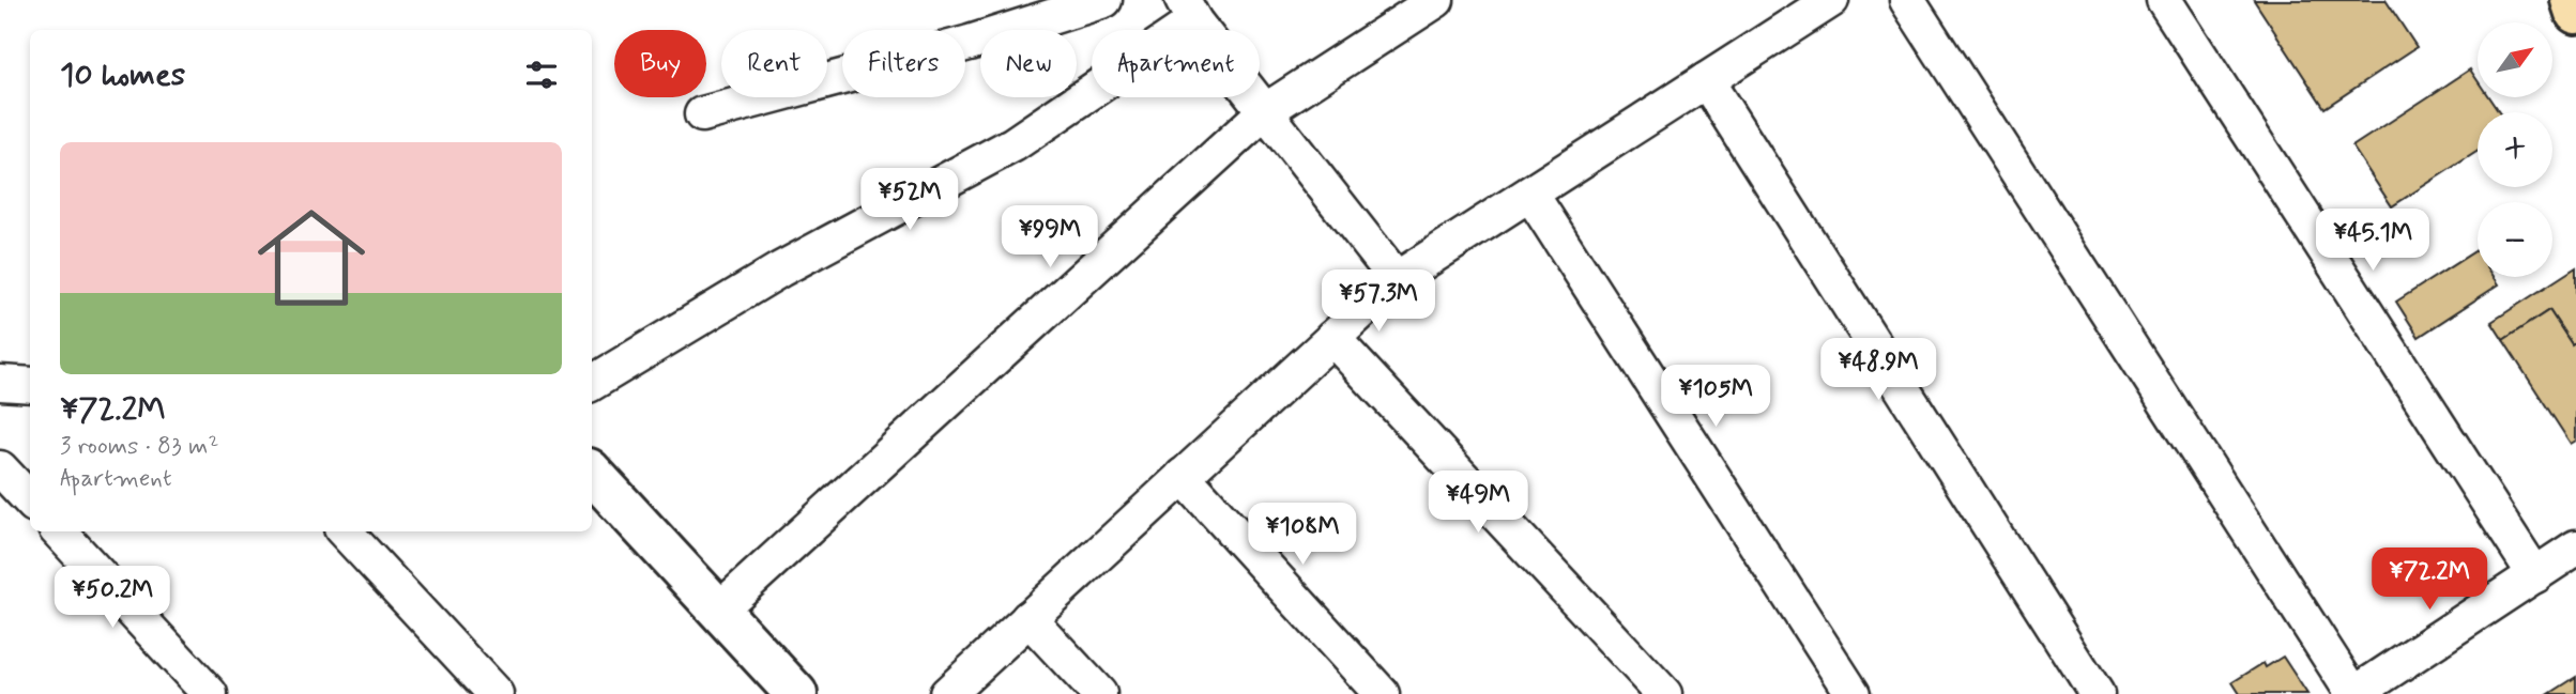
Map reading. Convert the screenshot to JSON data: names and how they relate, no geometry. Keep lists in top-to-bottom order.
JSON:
{
  "north": "top right",
  "page": {
    "map_buttons": ["+", "−"],
    "chip": [
      "Buy",
      "Rent",
      "Filters",
      "New",
      "Apartment"
    ],
    "heading": "10 homes",
    "list": [
      {
        "name": "¥72.2M",
        "note": "3 rooms · 83 m² · Apartment"
      }
    ],
    "price": [
      "¥52M",
      "¥99M",
      "¥45.1M",
      "¥57.3M",
      "¥48.9M",
      "¥105M",
      "¥49M",
      "¥108M",
      "¥72.2M",
      "¥50.2M"
    ]
  }
}
